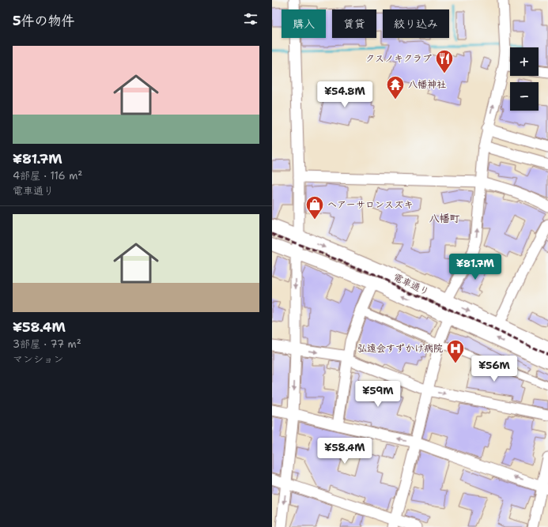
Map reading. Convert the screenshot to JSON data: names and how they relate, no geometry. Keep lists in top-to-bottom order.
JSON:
{
  "streets": {
    "street": ["電車通り"]
  },
  "districts": ["八幡町"],
  "places": {
    "restaurant": ["クスノキクラブ"],
    "temple": ["八幡神社"],
    "shop": ["ヘアーサロンスズキ"],
    "hospital": ["弘遠会すずかけ病院"]
  },
  "page": {
    "heading": "5件の物件",
    "chip": ["購入", "賃貸", "絞り込み"],
    "list": [
      {
        "name": "¥81.7M",
        "note": "4部屋 · 116 m² · 電車通り"
      },
      {
        "name": "¥58.4M",
        "note": "3部屋 · 77 m² · マンション"
      }
    ],
    "map_buttons": ["+", "−"],
    "price": [
      "¥54.8M",
      "¥81.7M",
      "¥56M",
      "¥59M",
      "¥58.4M"
    ]
  }
}
